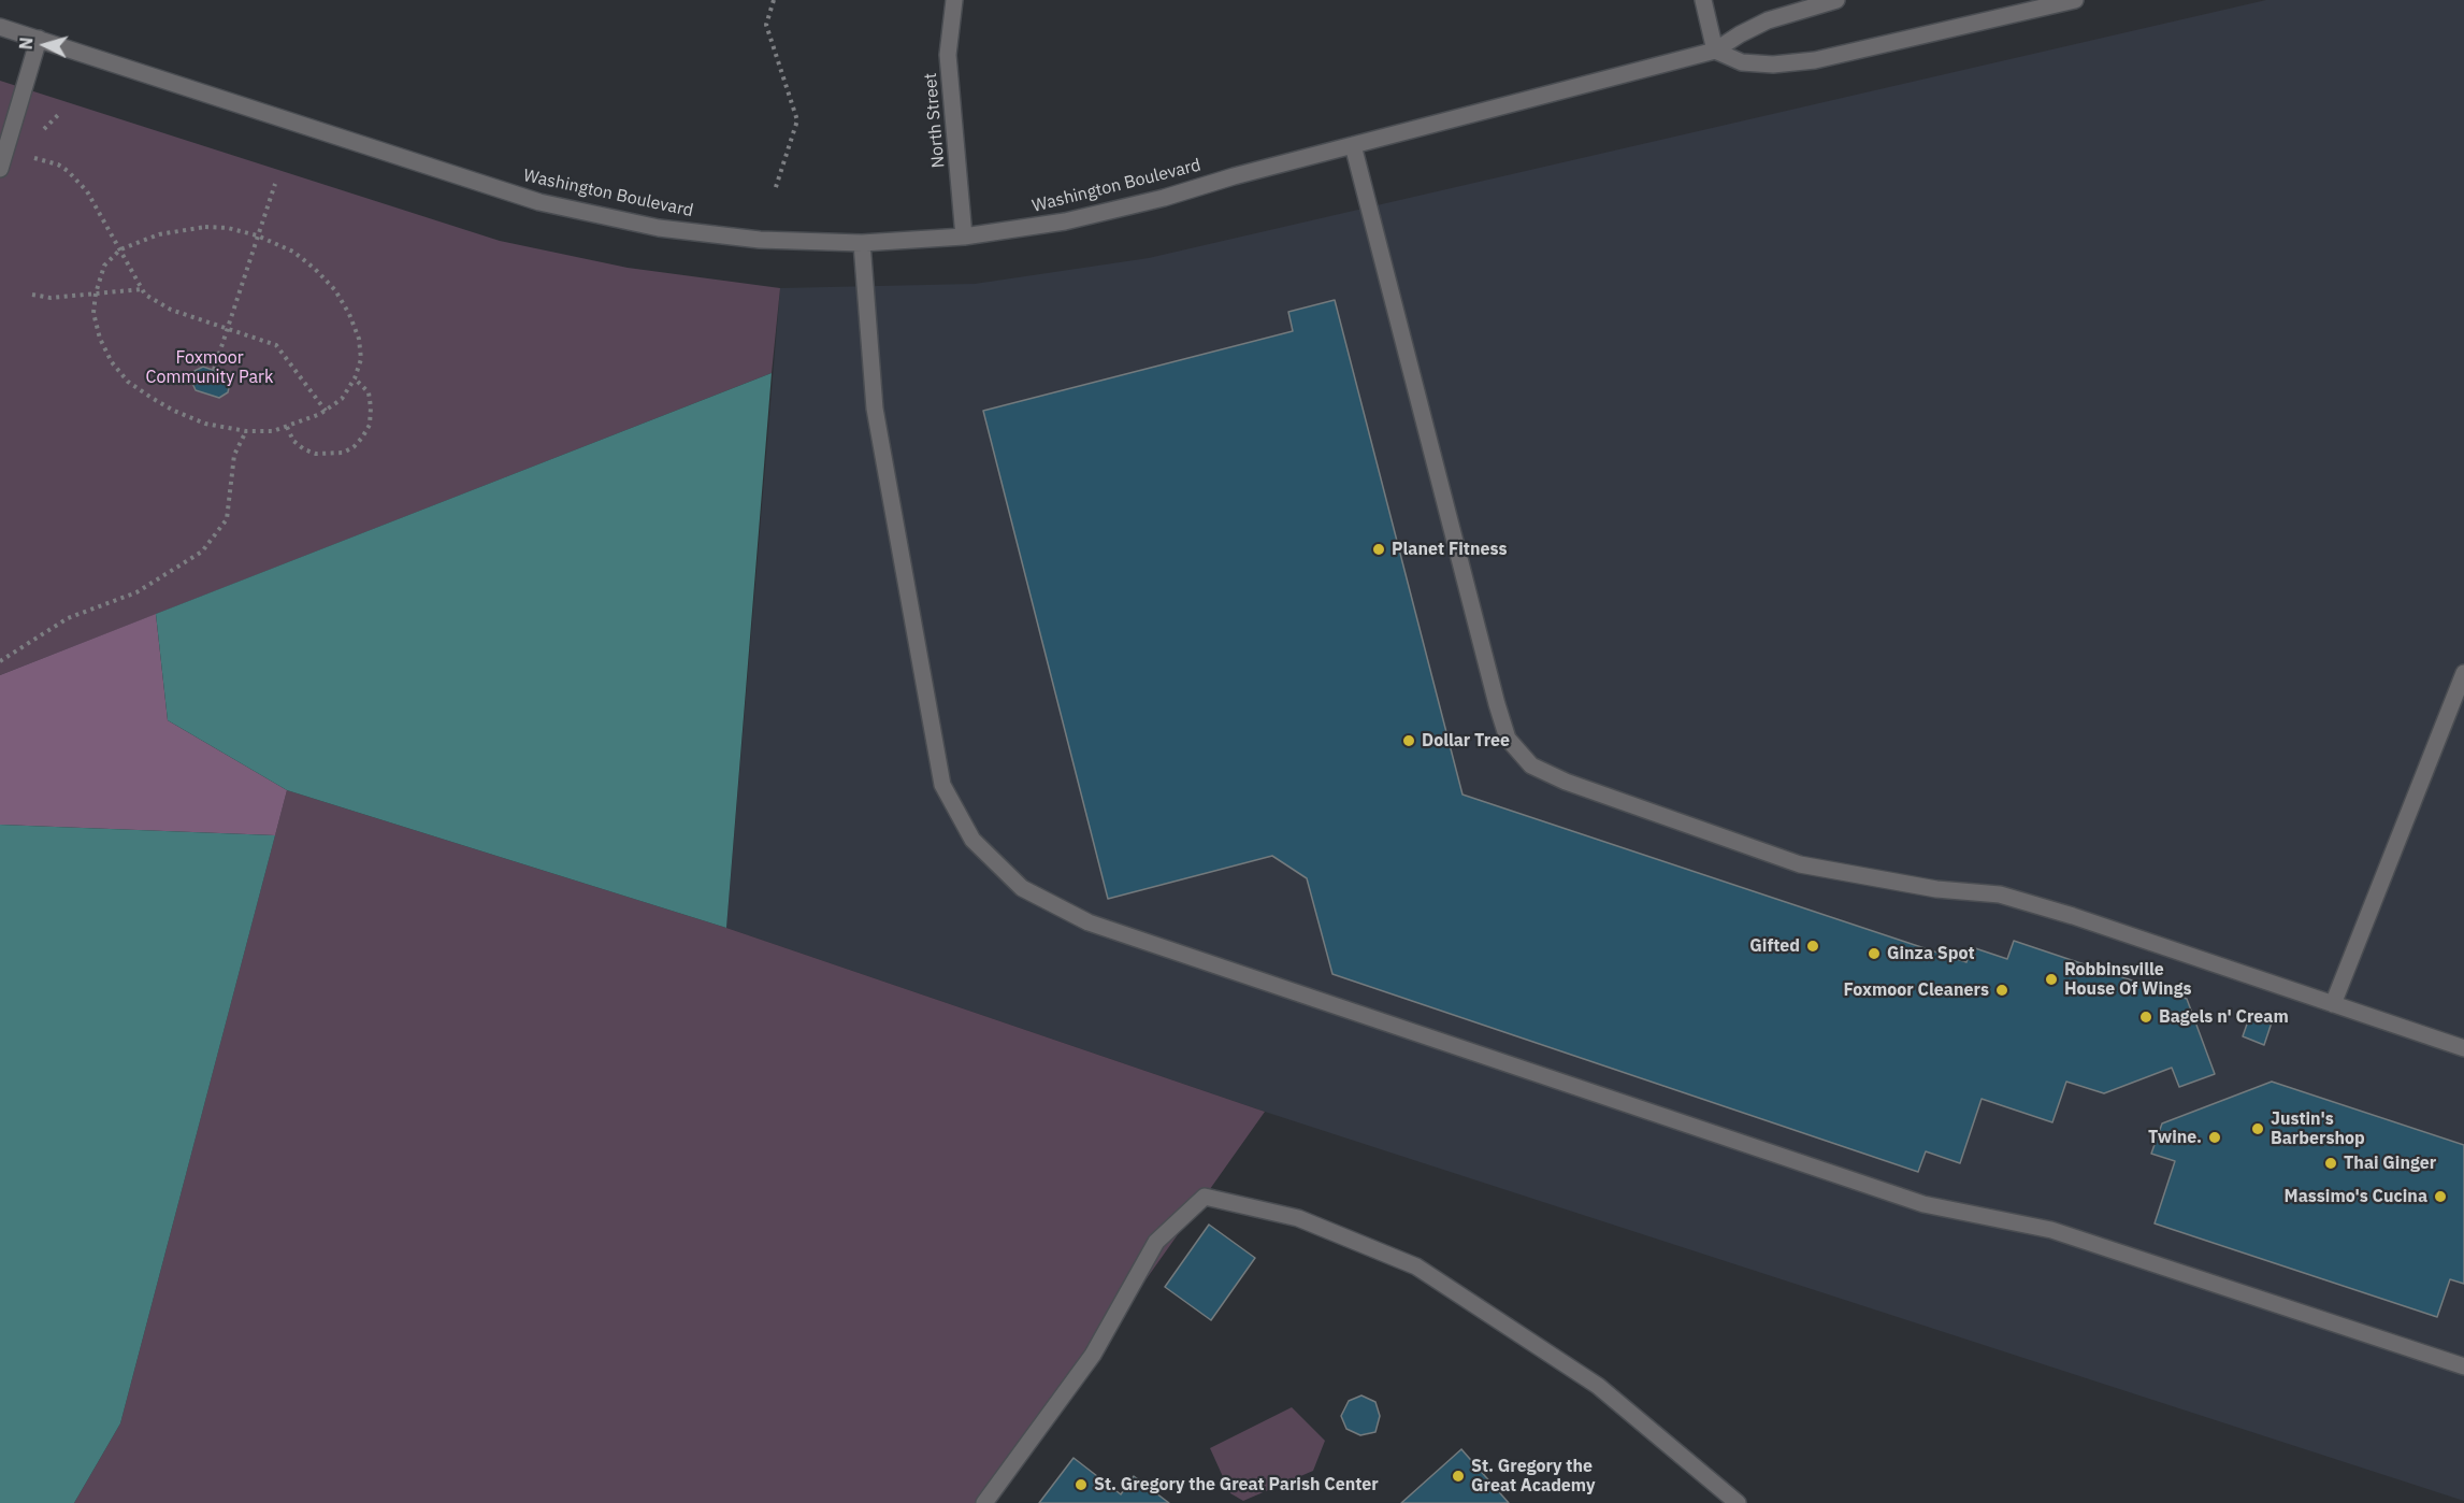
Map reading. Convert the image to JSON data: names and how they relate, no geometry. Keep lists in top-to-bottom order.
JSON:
{
  "streets": {
    "street": ["North Street", "Washington Boulevard"]
  },
  "crossings": [
    ["North Street", "Washington Boulevard"]
  ],
  "parks": ["Foxmoor Community Park"],
  "places": [
    "Planet Fitness",
    "Dollar Tree",
    "Gifted",
    "Ginza Spot",
    "Robbinsville House Of Wings",
    "Foxmoor Cleaners",
    "Bagels n' Cream",
    "Justin's Barbershop",
    "Twine.",
    "Thai Ginger",
    "Massimo's Cucina",
    "St. Gregory the Great Academy",
    "St. Gregory the Great Parish Center"
  ],
  "north": "left"
}
